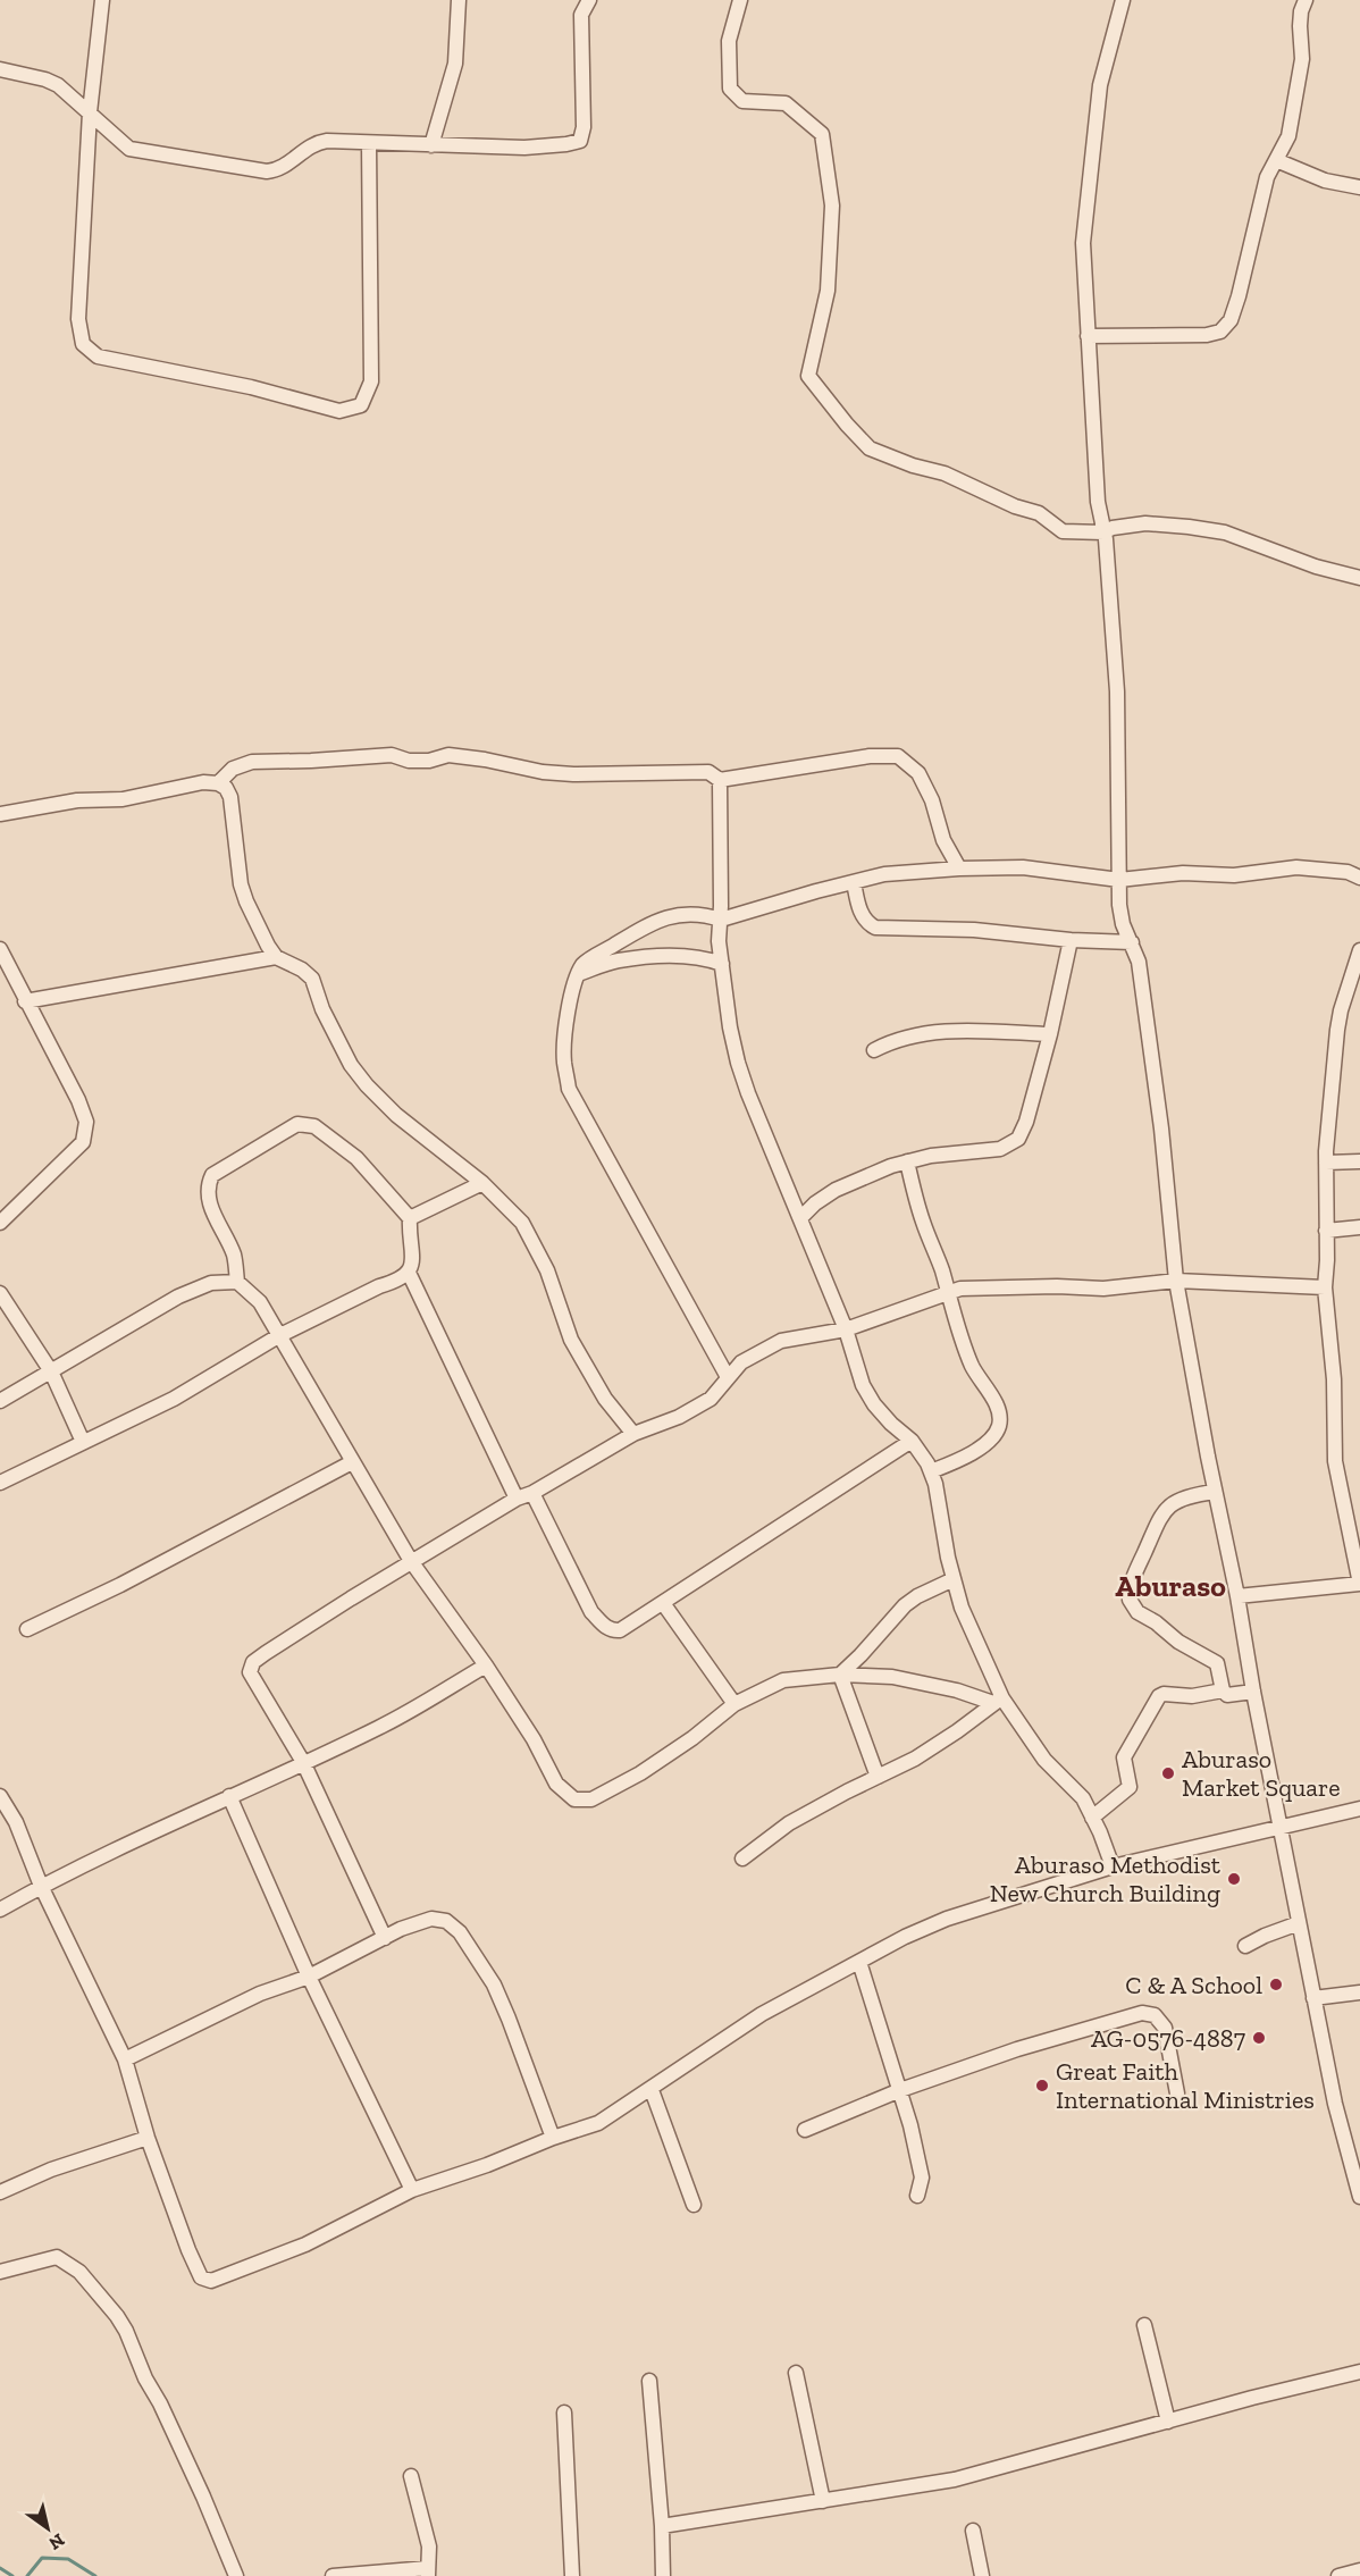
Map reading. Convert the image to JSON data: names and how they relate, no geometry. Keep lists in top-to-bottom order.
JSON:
{
  "districts": ["Aburaso"],
  "places": [
    "Aburaso Market Square",
    "Aburaso Methodist New Church Building",
    "C & A School",
    "AG-0576-4887",
    "Great Faith International Ministries"
  ],
  "north": "bottom right"
}
